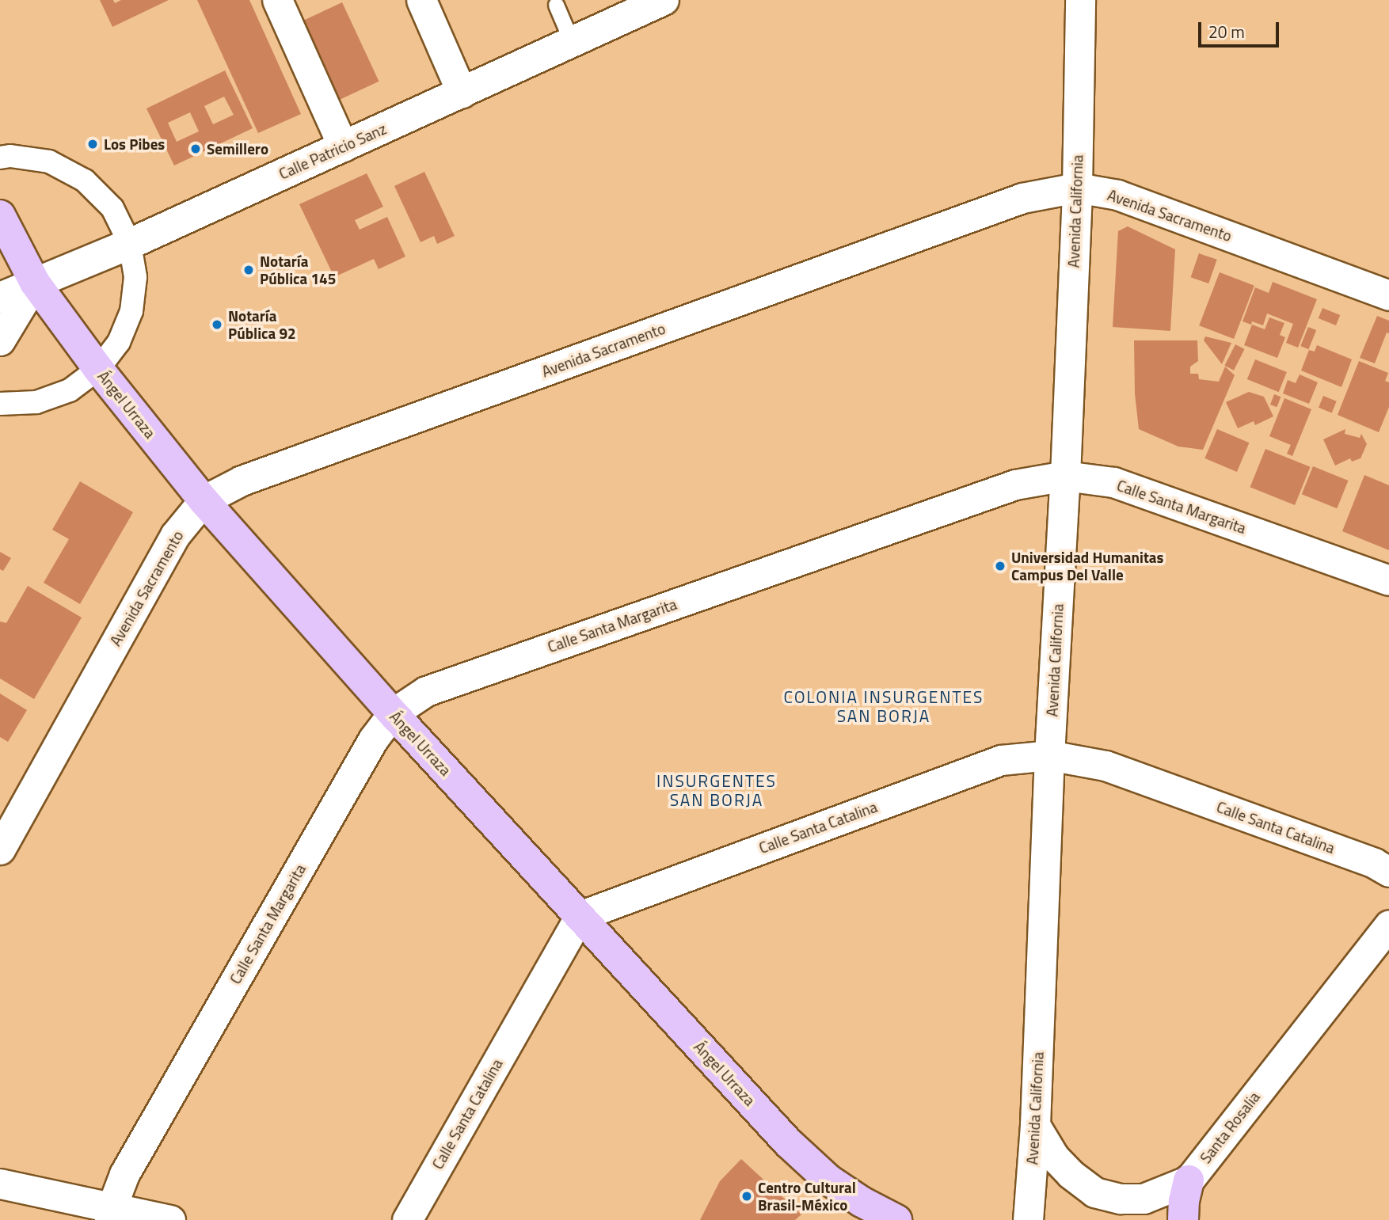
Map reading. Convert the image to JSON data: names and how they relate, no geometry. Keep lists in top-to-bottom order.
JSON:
{
  "streets": {
    "main road": ["Ángel Urraza"],
    "street": [
      "Calle Patricio Sanz",
      "Avenida California",
      "Avenida Sacramento",
      "Calle Santa Margarita",
      "Calle Santa Catalina",
      "Santa Rosalia"
    ]
  },
  "crossings": [
    ["Calle Patricio Sanz", "Ángel Urraza"],
    ["Avenida California", "Avenida Sacramento"],
    ["Avenida California", "Calle Santa Margarita"],
    ["Avenida California", "Calle Santa Catalina"],
    ["Avenida California", "Santa Rosalia"],
    ["Avenida Sacramento", "Ángel Urraza"],
    ["Ángel Urraza", "Calle Santa Margarita"],
    ["Ángel Urraza", "Calle Santa Catalina"]
  ],
  "districts": ["COLONIA INSURGENTES SAN BORJA", "INSURGENTES SAN BORJA"],
  "places": [
    "Los Pibes",
    "Semillero",
    "Notaría Pública 145",
    "Notaría Pública 92",
    "Universidad Humanitas Campus Del Valle",
    "Centro Cultural Brasil-México"
  ],
  "scale_bar": "20 m"
}
